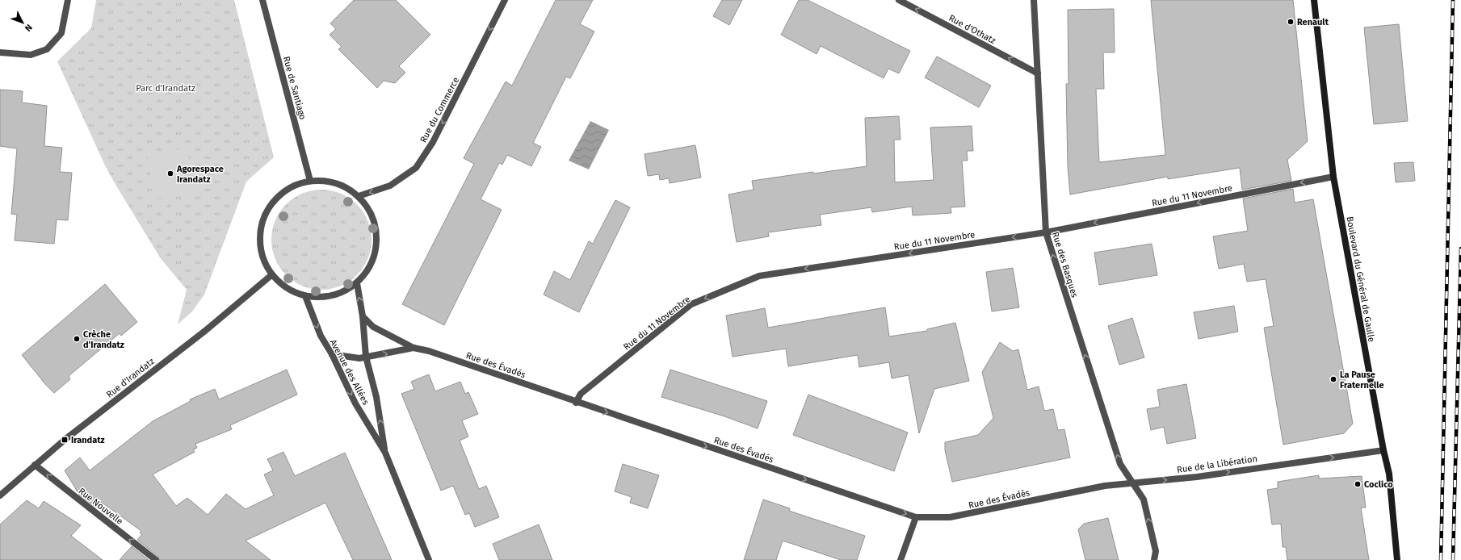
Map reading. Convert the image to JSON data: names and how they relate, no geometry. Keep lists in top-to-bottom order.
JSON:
{
  "streets": {
    "main road": ["Boulevard du Général de Gaulle"],
    "street": [
      "Rue d'Othatz",
      "Rue de Santiago",
      "Rue du Commerce",
      "Rue du 11 Novembre",
      "Rue des Basques",
      "Rue des Évadés",
      "Avenue des Allées",
      "Rue d'Irandatz",
      "Rue de la Libération",
      "Rue Nouvelle"
    ]
  },
  "crossings": [
    ["Rue d'Othatz", "Rue des Basques"],
    ["Rue du 11 Novembre", "Rue des Basques"],
    ["Rue du 11 Novembre", "Boulevard du Général de Gaulle"],
    ["Rue du 11 Novembre", "Rue des Évadés"],
    ["Rue des Basques", "Rue des Évadés"],
    ["Rue des Basques", "Rue de la Libération"],
    ["Boulevard du Général de Gaulle", "Rue de la Libération"],
    ["Rue des Évadés", "Avenue des Allées"],
    ["Rue des Évadés", "Rue de la Libération"],
    ["Rue d'Irandatz", "Rue Nouvelle"]
  ],
  "one_way": [
    "Rue d'Othatz",
    "Rue du Commerce",
    "Rue du 11 Novembre",
    "Rue des Basques",
    "Rue des Évadés",
    "Rue de la Libération",
    "Rue Nouvelle"
  ],
  "parks": ["Parc d'Irandatz"],
  "places": {
    "other": [
      "Renault",
      "Agorespace Irandatz",
      "Crèche d'Irandatz",
      "La Pause Fraternelle",
      "Coclico"
    ],
    "transit": ["Irandatz"]
  },
  "north": "bottom right"
}
